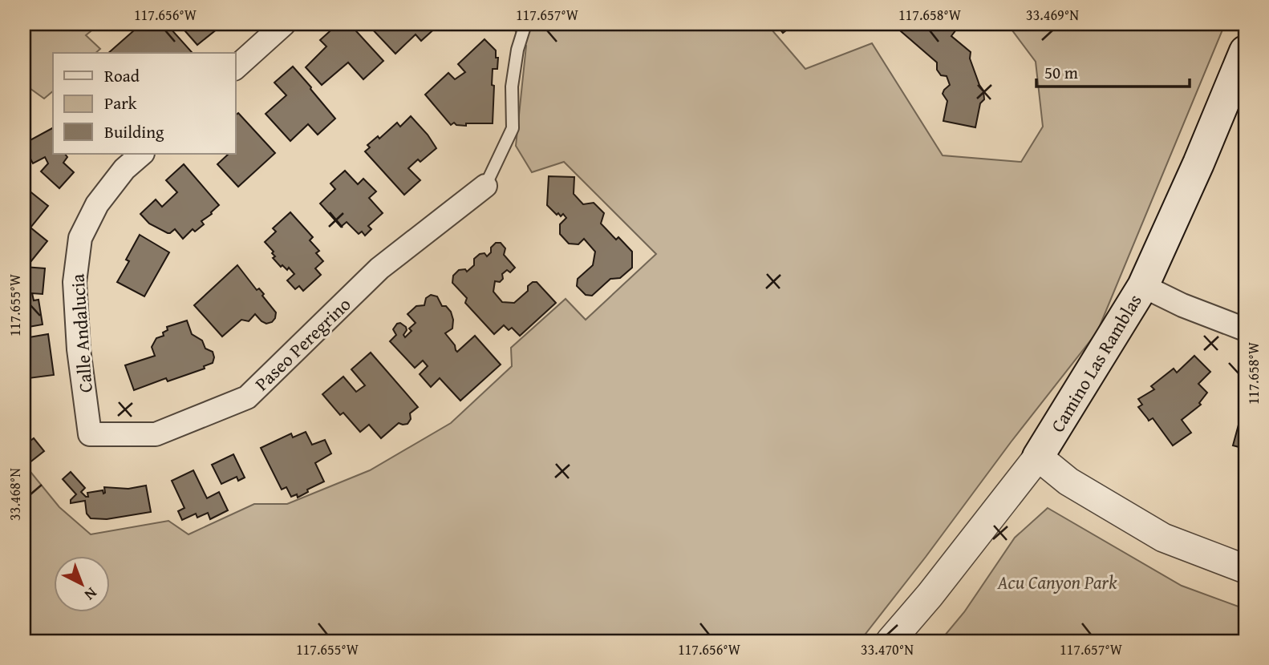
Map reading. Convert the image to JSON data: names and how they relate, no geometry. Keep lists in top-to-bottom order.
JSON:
{
  "streets": {
    "main road": ["Camino Las Ramblas"],
    "street": ["Calle Andalucia", "Paseo Peregrino"]
  },
  "crossings": [
    ["Calle Andalucia", "Paseo Peregrino"]
  ],
  "parks": ["Acu Canyon Park"],
  "legend": ["Road", "Park", "Building"],
  "scale_bar": "50 m",
  "north": "bottom right",
  "coordinates": [
    "117.656°W",
    "117.657°W",
    "117.658°W",
    "33.469°N",
    "117.655°W",
    "33.468°N",
    "33.470°N"
  ]
}
